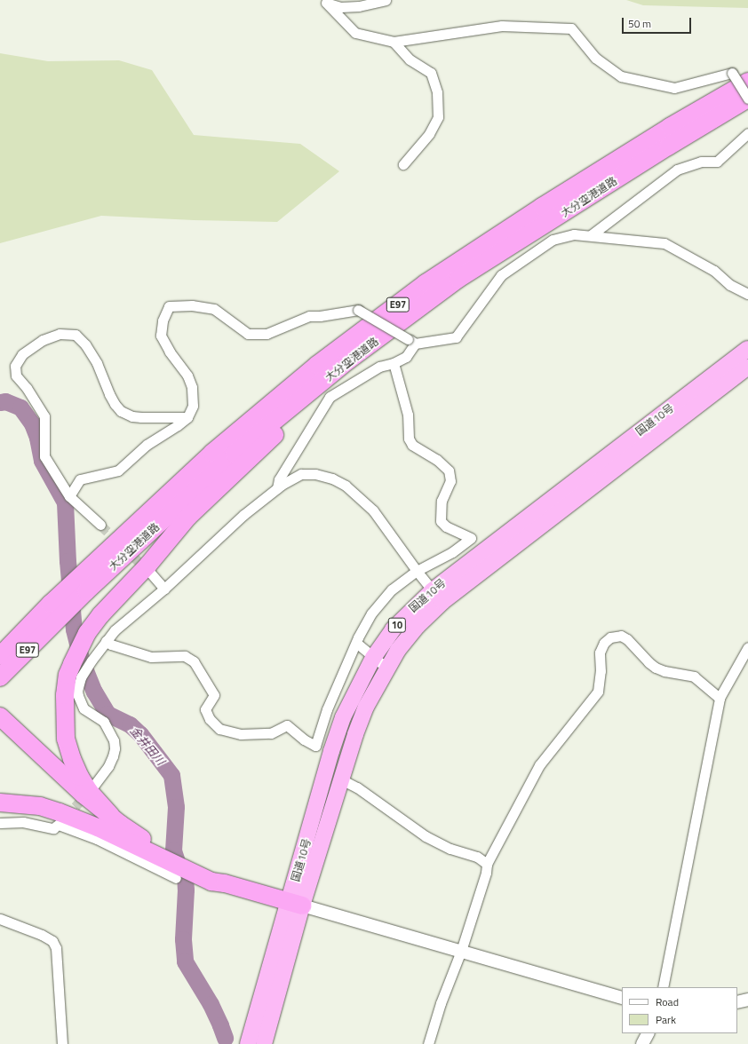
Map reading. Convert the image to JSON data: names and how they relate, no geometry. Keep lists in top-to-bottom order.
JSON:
{
  "streets": {
    "highway": [
      "大分空港道路",
      "E97",
      "国道10号",
      "10"
    ]
  },
  "water": ["金井田川"],
  "legend": ["Road", "Park"],
  "scale_bar": "50 m"
}
